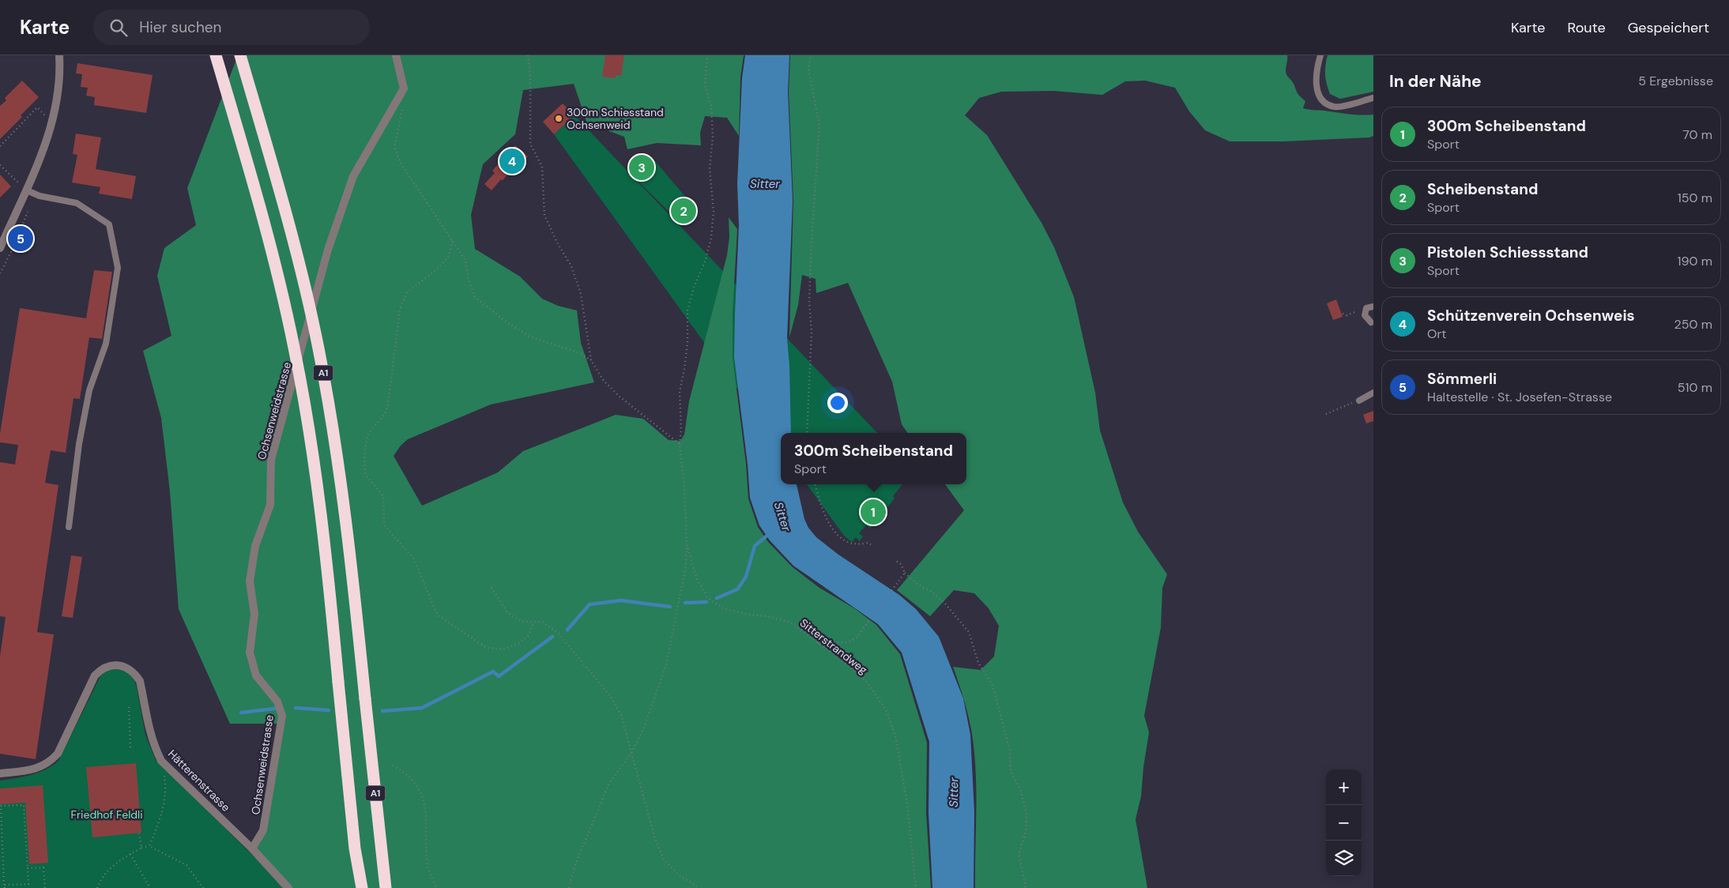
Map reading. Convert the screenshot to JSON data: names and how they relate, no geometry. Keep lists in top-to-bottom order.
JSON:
{
  "streets": {
    "highway": ["A1"],
    "street": ["Ochsenweidstrasse", "Hätterenstrasse"],
    "path": ["Sitterstrandweg"]
  },
  "crossings": [
    ["Ochsenweidstrasse", "Hätterenstrasse"]
  ],
  "water": ["Sitter"],
  "parks": ["Friedhof Feldli"],
  "places": ["300m Schiesstand Ochsenweid"],
  "page": {
    "header": "Karte",
    "search": "Hier suchen",
    "nav": ["Karte", "Route", "Gespeichert"],
    "heading": ["In der Nähe", "5 Ergebnisse"],
    "list": [
      {
        "mark": "1",
        "name": "300m Scheibenstand",
        "note": "Sport",
        "value": "70 m"
      },
      {
        "mark": "2",
        "name": "Scheibenstand",
        "note": "Sport",
        "value": "150 m"
      },
      {
        "mark": "3",
        "name": "Pistolen Schiessstand",
        "note": "Sport",
        "value": "190 m"
      },
      {
        "mark": "4",
        "name": "Schützenverein Ochsenweis",
        "note": "Ort",
        "value": "250 m"
      },
      {
        "mark": "5",
        "name": "Sömmerli",
        "note": "Haltestelle · St. Josefen-Strasse",
        "value": "510 m"
      }
    ],
    "pins": [
      "4",
      "3",
      "2",
      "5",
      "1"
    ],
    "popup": ["300m Scheibenstand", "Sport"],
    "map_buttons": ["+", "−"]
  }
}
